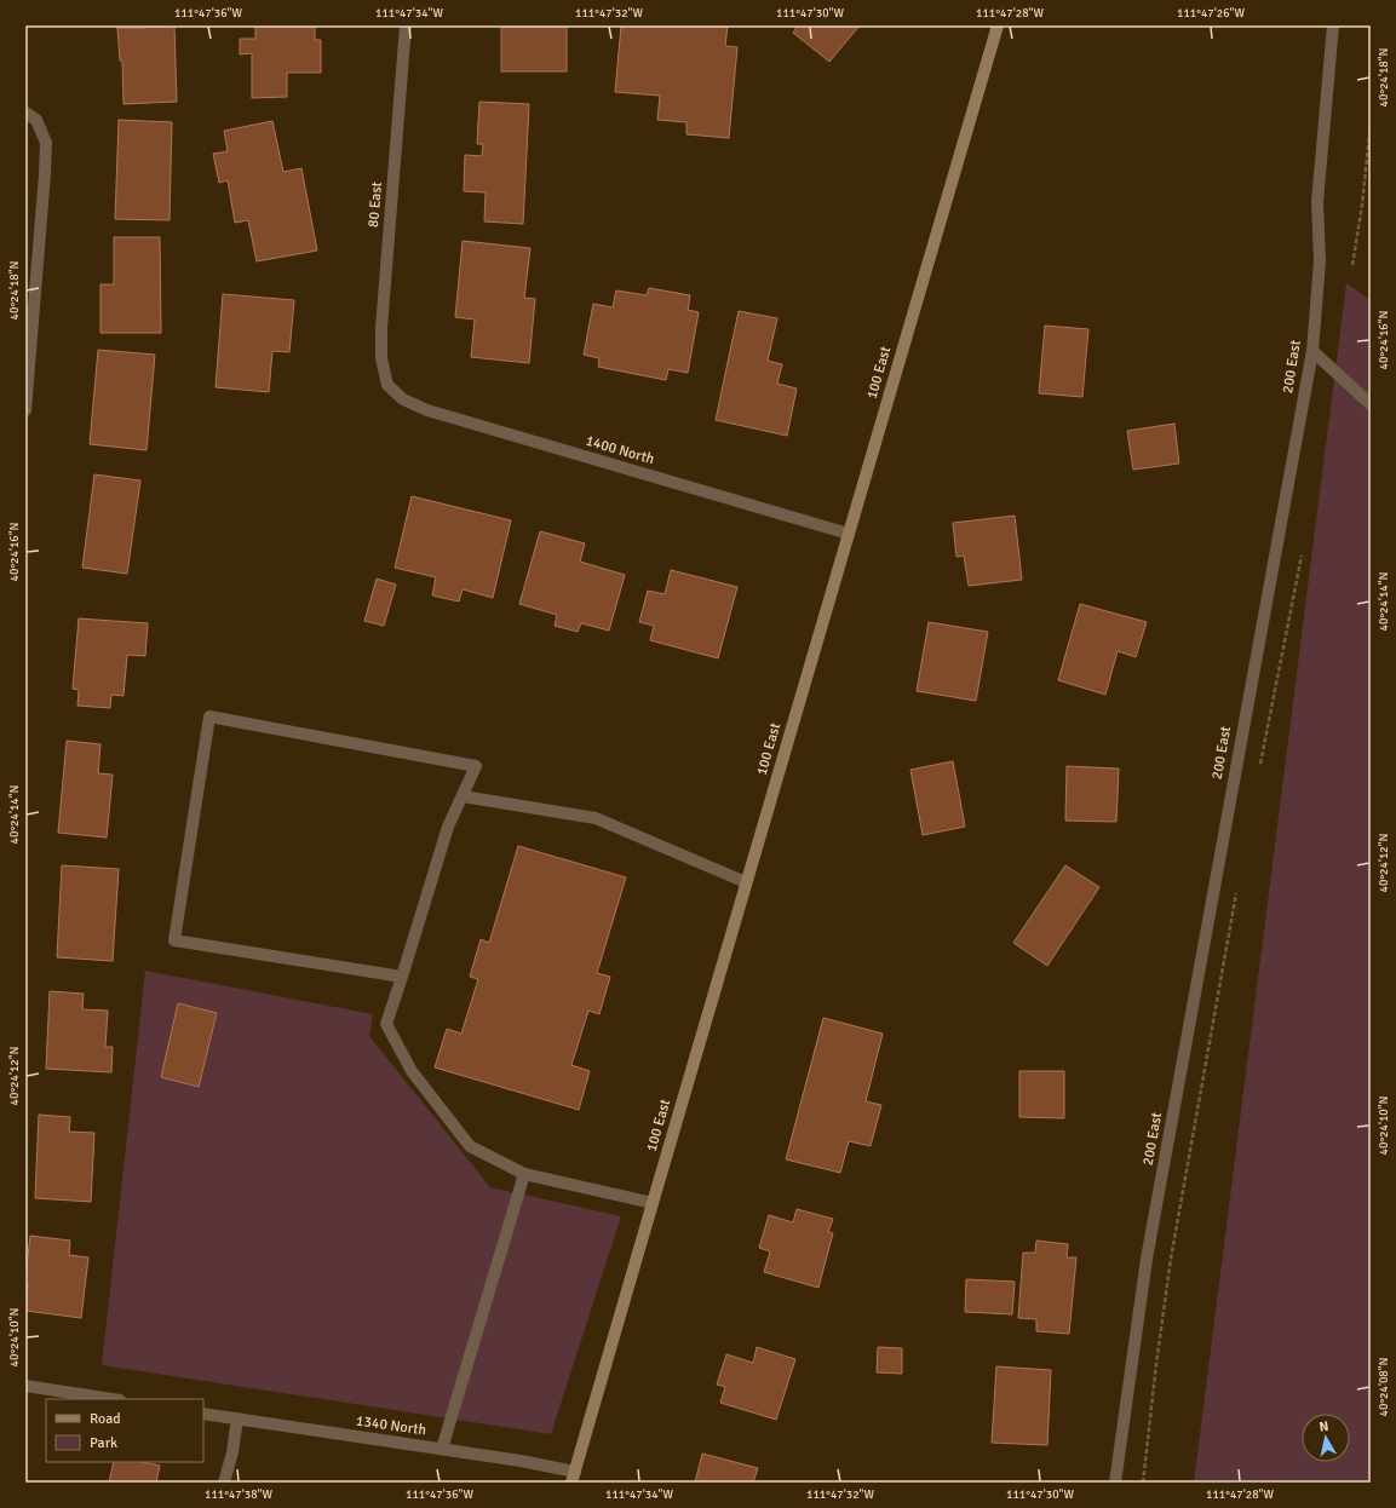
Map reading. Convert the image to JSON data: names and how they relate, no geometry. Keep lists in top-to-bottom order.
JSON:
{
  "streets": {
    "main road": ["100 East"],
    "street": [
      "80 East",
      "200 East",
      "1400 North",
      "1340 North"
    ]
  },
  "crossings": [
    ["80 East", "1400 North"],
    ["100 East", "1400 North"],
    ["100 East", "1340 North"]
  ],
  "legend": ["Road", "Park"],
  "north": "top",
  "coordinates": [
    "111°47'36\"W",
    "111°47'34\"W",
    "111°47'32\"W",
    "111°47'30\"W",
    "111°47'28\"W",
    "111°47'26\"W",
    "40°24'18\"N",
    "40°24'16\"N",
    "40°24'14\"N",
    "40°24'12\"N",
    "40°24'10\"N",
    "40°24'08\"N",
    "111°47'38\"W"
  ]
}
